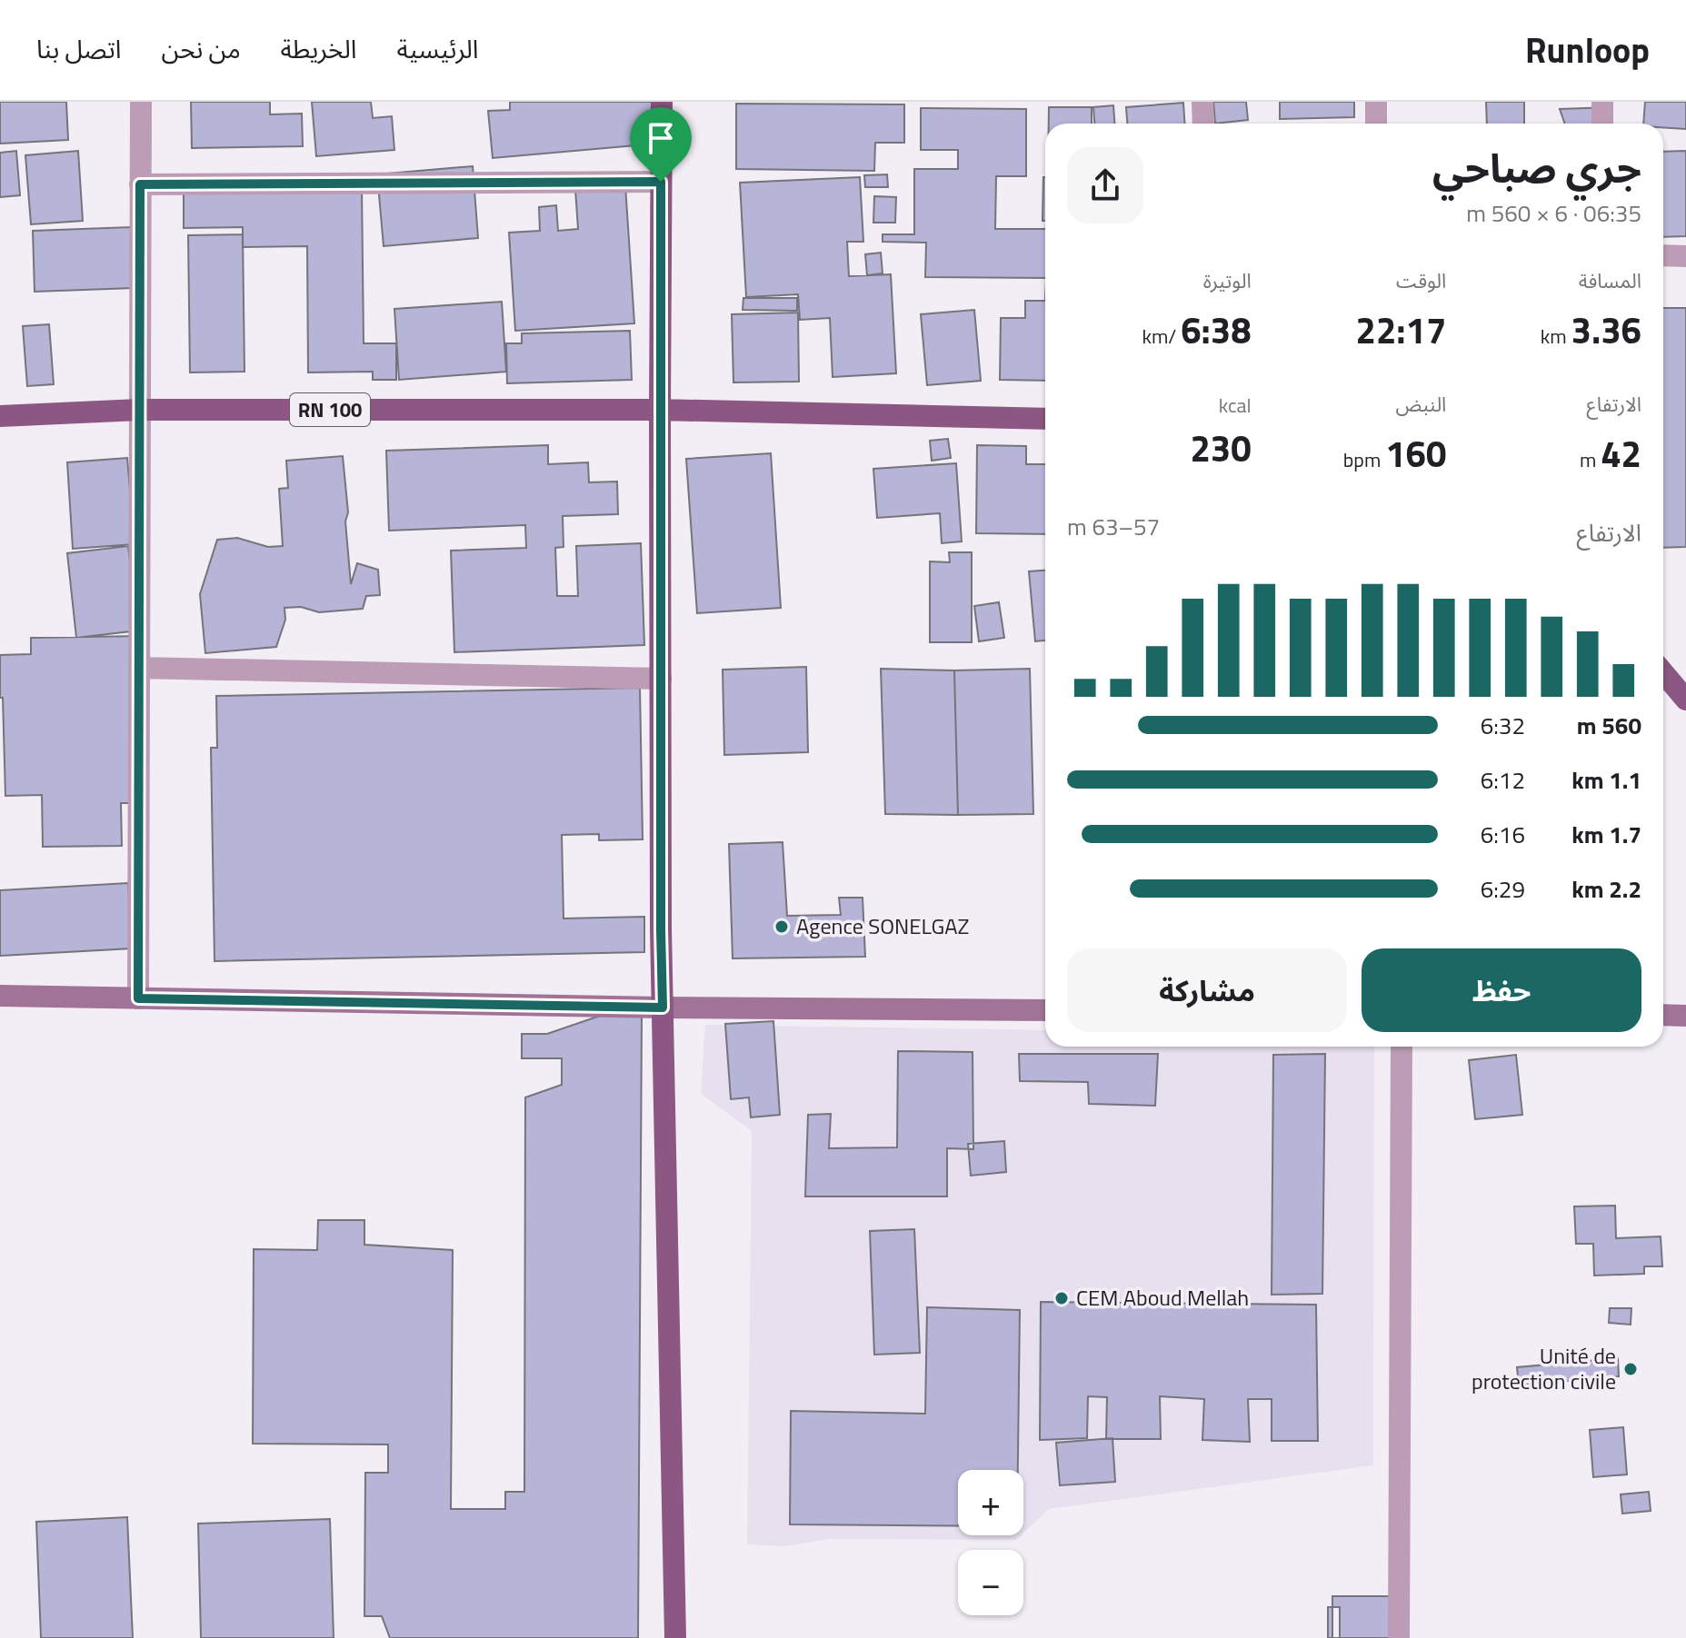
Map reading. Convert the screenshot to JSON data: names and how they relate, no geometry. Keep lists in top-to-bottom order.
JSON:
{
  "streets": {
    "main road": ["RN 100"]
  },
  "places": ["Agence SONELGAZ", "CEM Aboud Mellah", "Unité de protection civile"],
  "page": {
    "header": "Runloop",
    "nav": [
      "الرئيسية",
      "الخريطة",
      "من نحن",
      "اتصل بنا"
    ],
    "heading": ["جري صباحي", "06:35 · 6 × 560 m"],
    "stats": [
      ["المسافة", "3.36 km"],
      ["الوقت", "22:17"],
      ["الوتيرة", "6:38 /km"],
      ["الارتفاع", "42 m"],
      ["النبض", "160 bpm"],
      ["kcal", "230"]
    ],
    "chart": ["الارتفاع", "57–63 m"],
    "list": [
      {
        "name": "560 m",
        "note": "6:32"
      },
      {
        "name": "1.1 km",
        "note": "6:12"
      },
      {
        "name": "1.7 km",
        "note": "6:16"
      },
      {
        "name": "2.2 km",
        "note": "6:29"
      }
    ],
    "buttons": ["حفظ", "مشاركة"],
    "map_buttons": ["+", "−"]
  }
}
